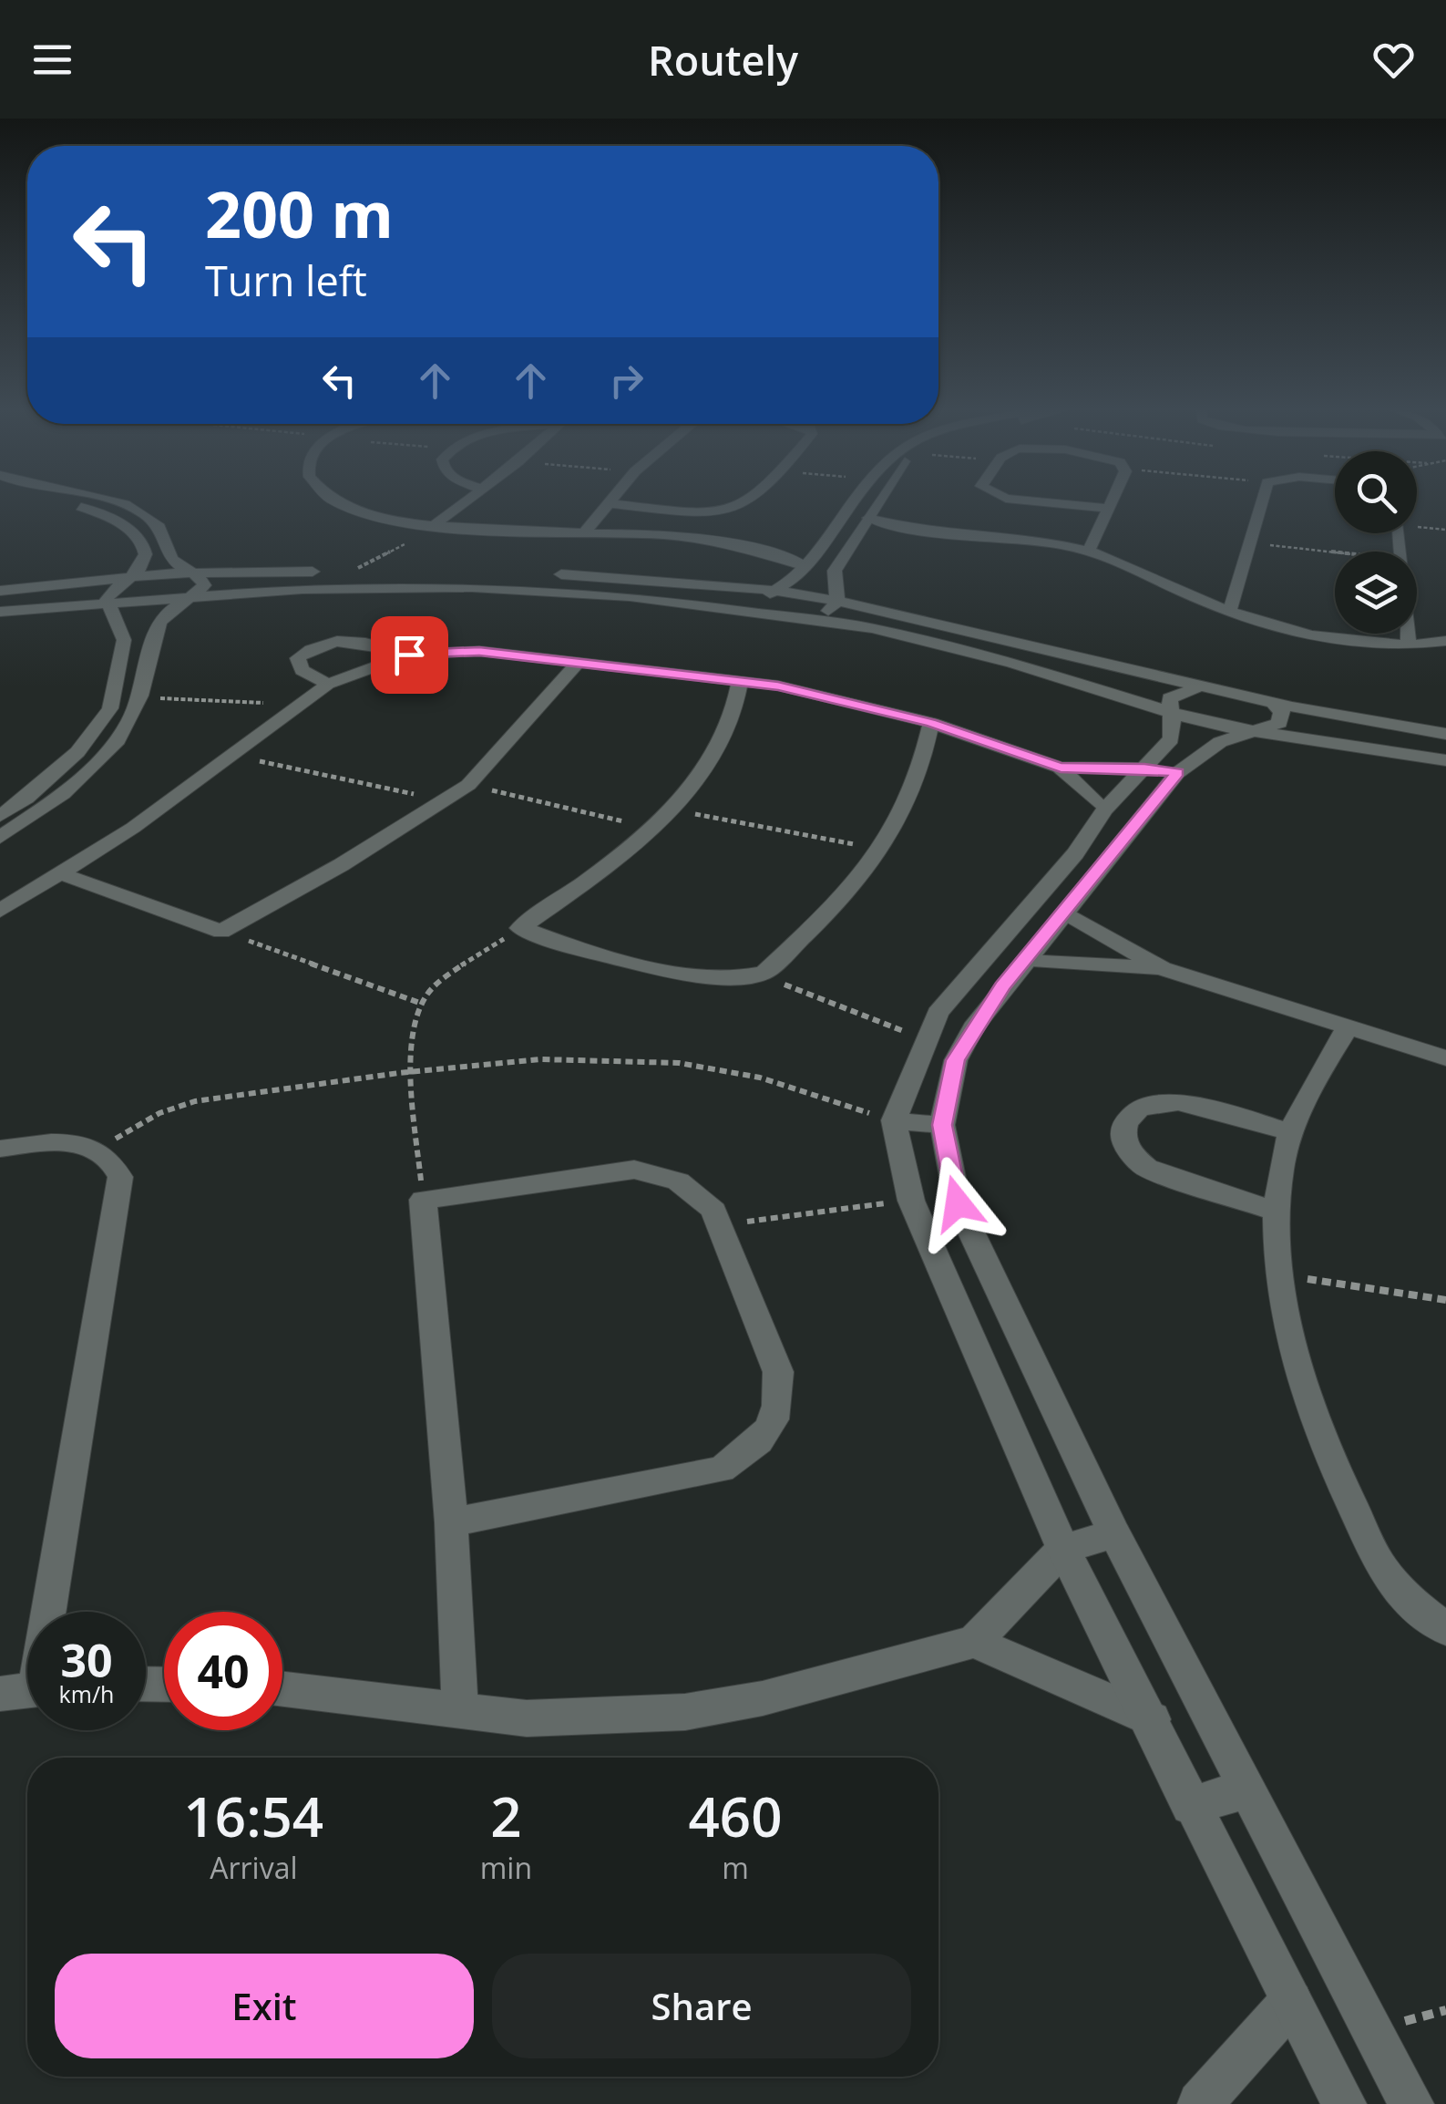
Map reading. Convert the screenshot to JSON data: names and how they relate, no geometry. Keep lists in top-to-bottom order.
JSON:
{
  "page": {
    "header": "Routely",
    "turn": ["200 m", "Turn left"],
    "speed": "30 km/h",
    "limit": "40",
    "eta": [
      "16:54",
      "Arrival",
      "2",
      "min",
      "460",
      "m"
    ],
    "buttons": ["Exit", "Share"]
  }
}
